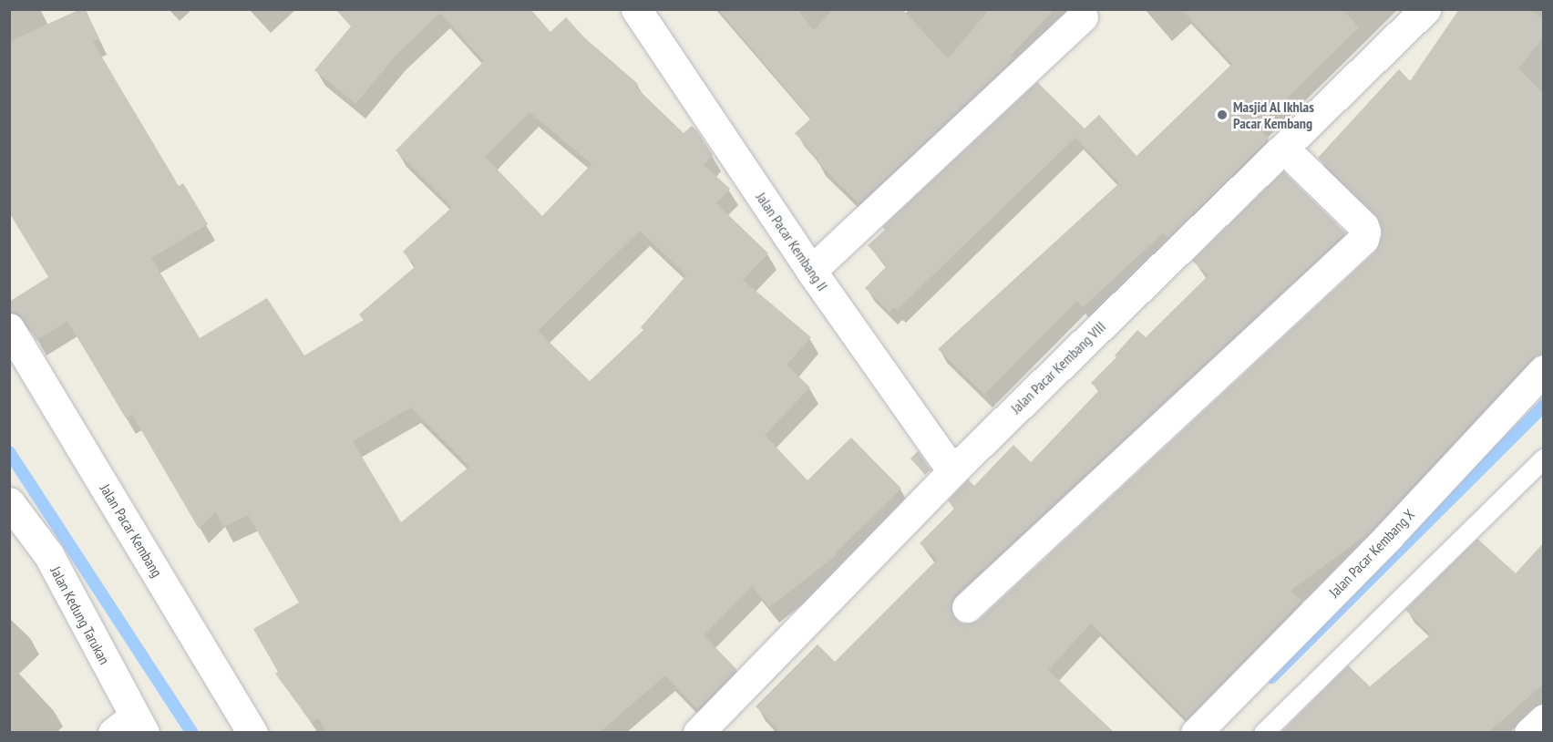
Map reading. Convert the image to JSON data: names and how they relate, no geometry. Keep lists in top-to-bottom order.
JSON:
{
  "streets": {
    "street": [
      "Jalan Pacar Kembang II",
      "Jalan Pacar Kembang VIII",
      "Jalan Pacar Kembang",
      "Jalan Pacar Kembang X",
      "Jalan Kedung Tarukan"
    ]
  },
  "crossings": [
    ["Jalan Pacar Kembang II", "Jalan Pacar Kembang VIII"]
  ],
  "places": ["Masjid Al Ikhlas Pacar Kembang"]
}
